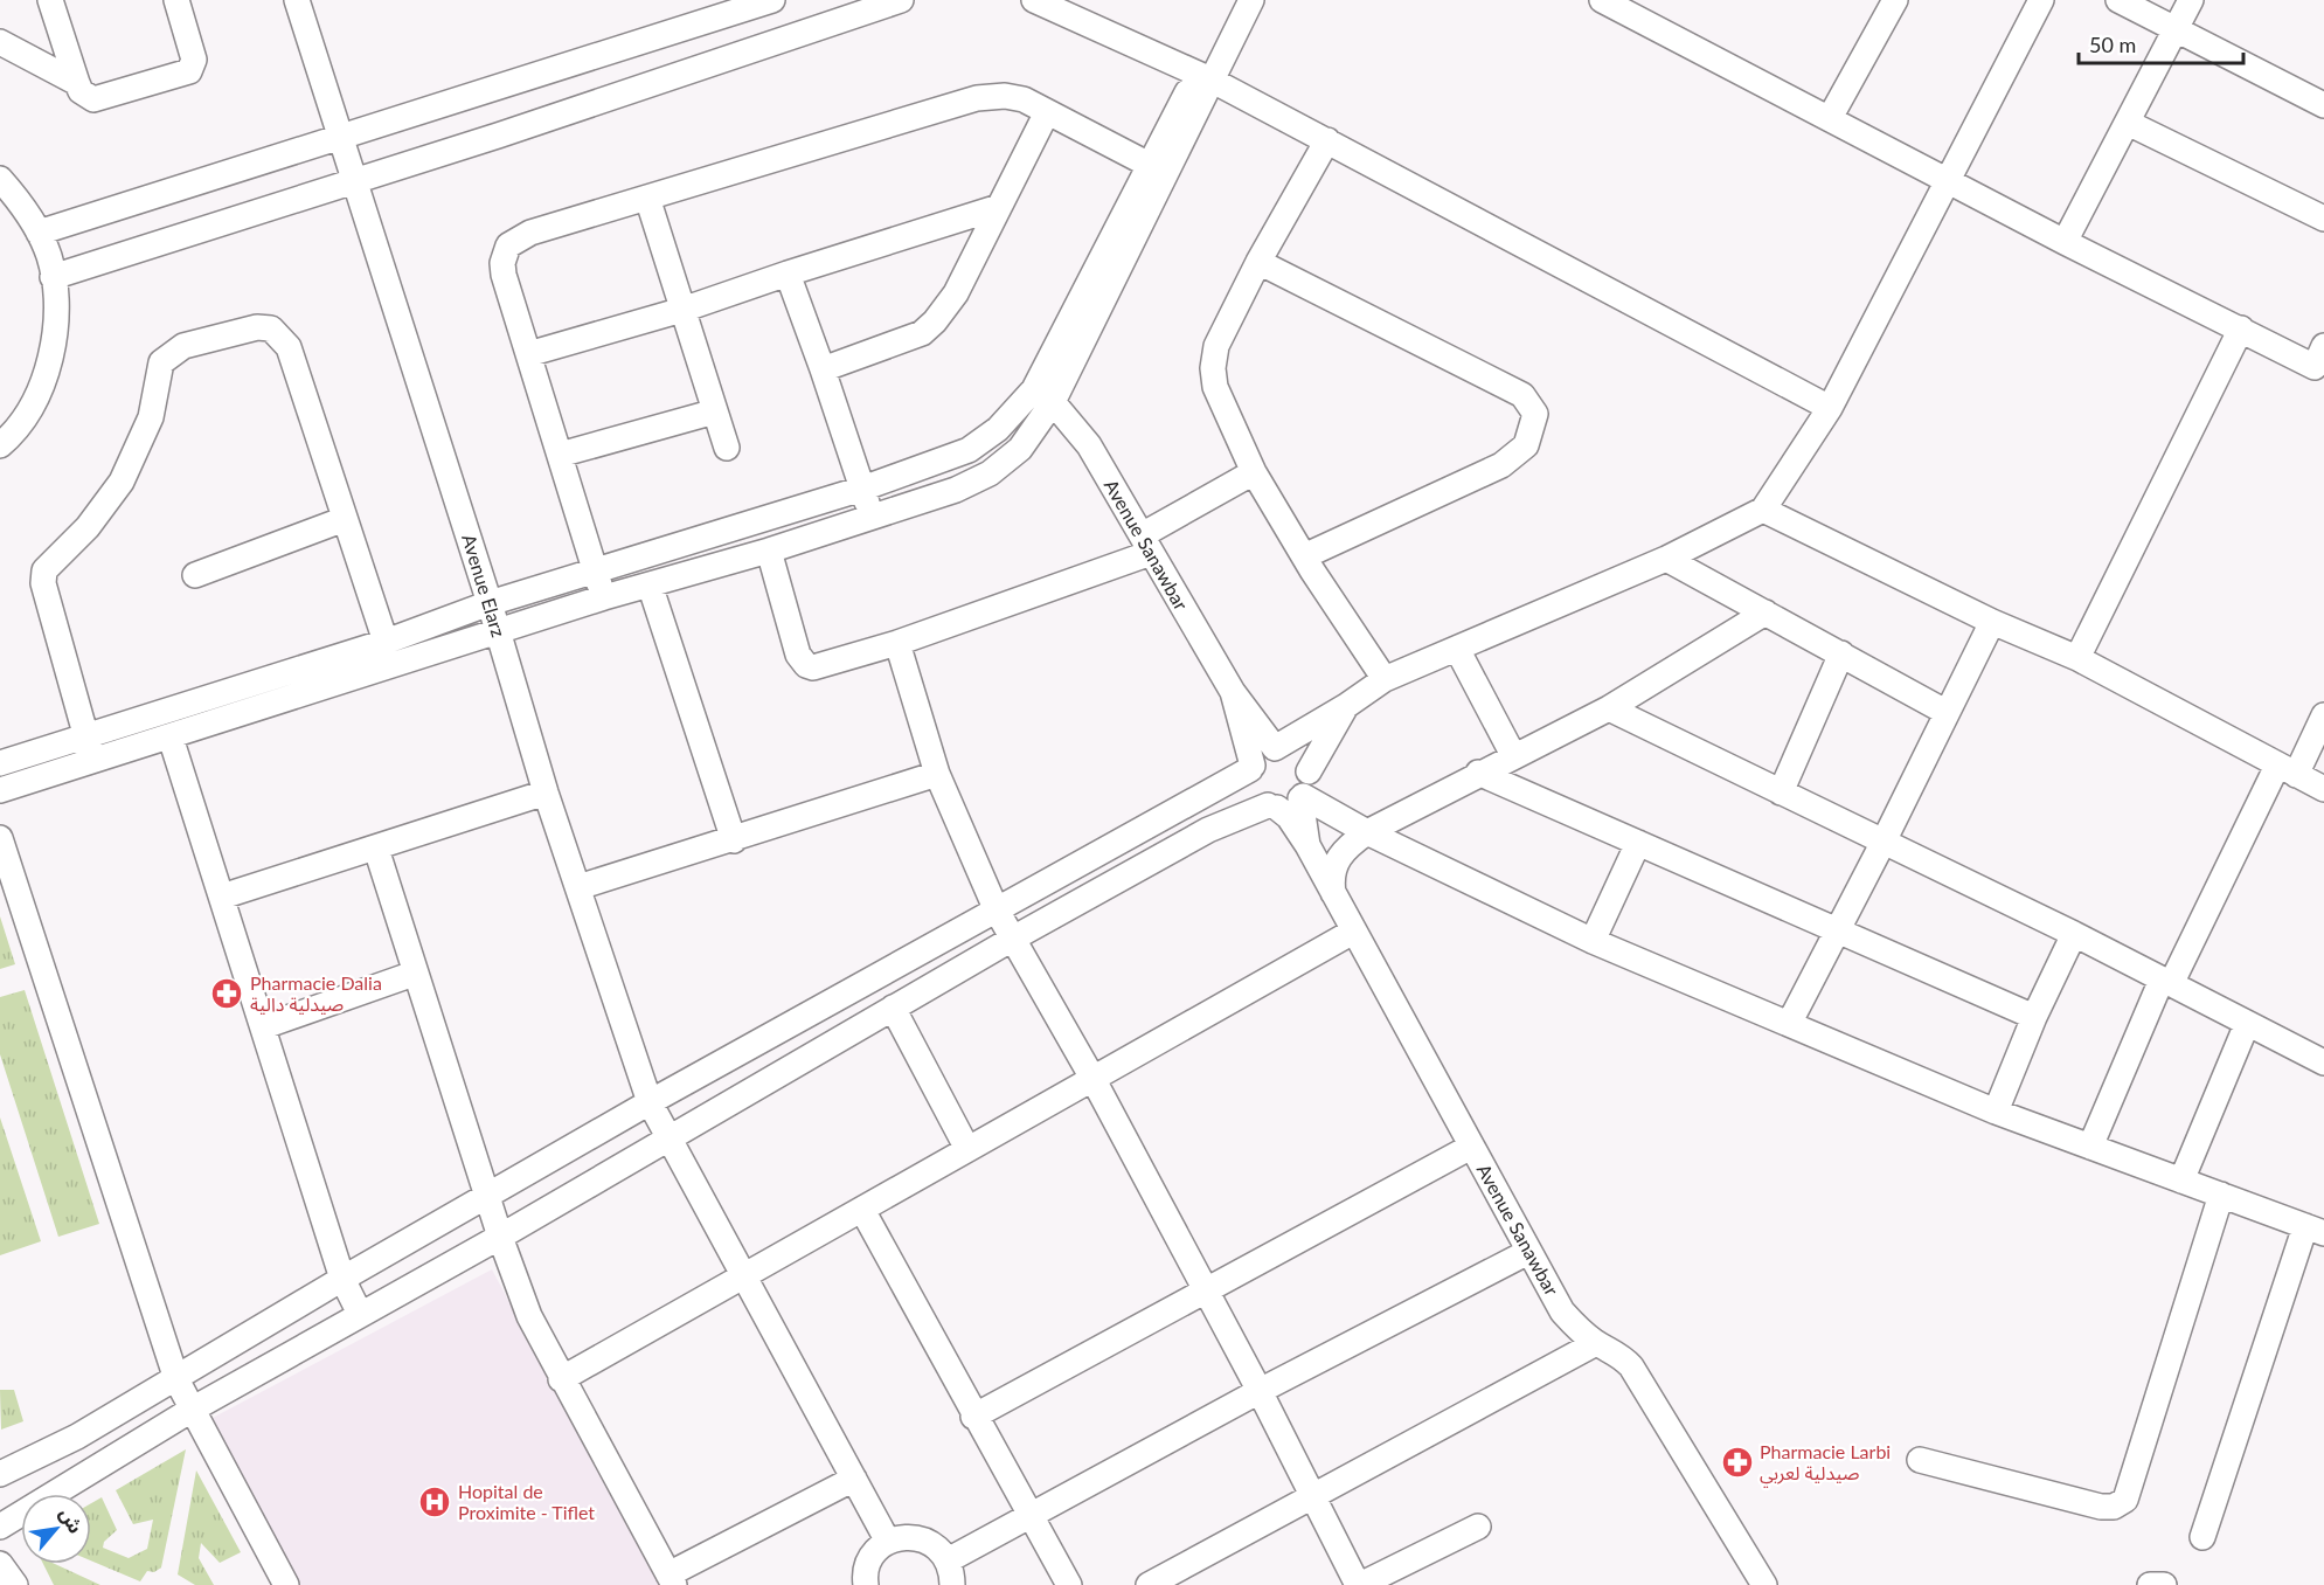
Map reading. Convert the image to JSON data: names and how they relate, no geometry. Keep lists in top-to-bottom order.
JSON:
{
  "streets": {
    "street": ["Avenue Sanawbar", "Avenue Elarz"]
  },
  "places": {
    "pharmacy": ["Pharmacie Dalia صيدلية دالية", "Pharmacie Larbi صيدلية لعربي"],
    "hospital": ["Hopital de Proximite - Tiflet"]
  },
  "scale_bar": "50 m",
  "north": "top right"
}
